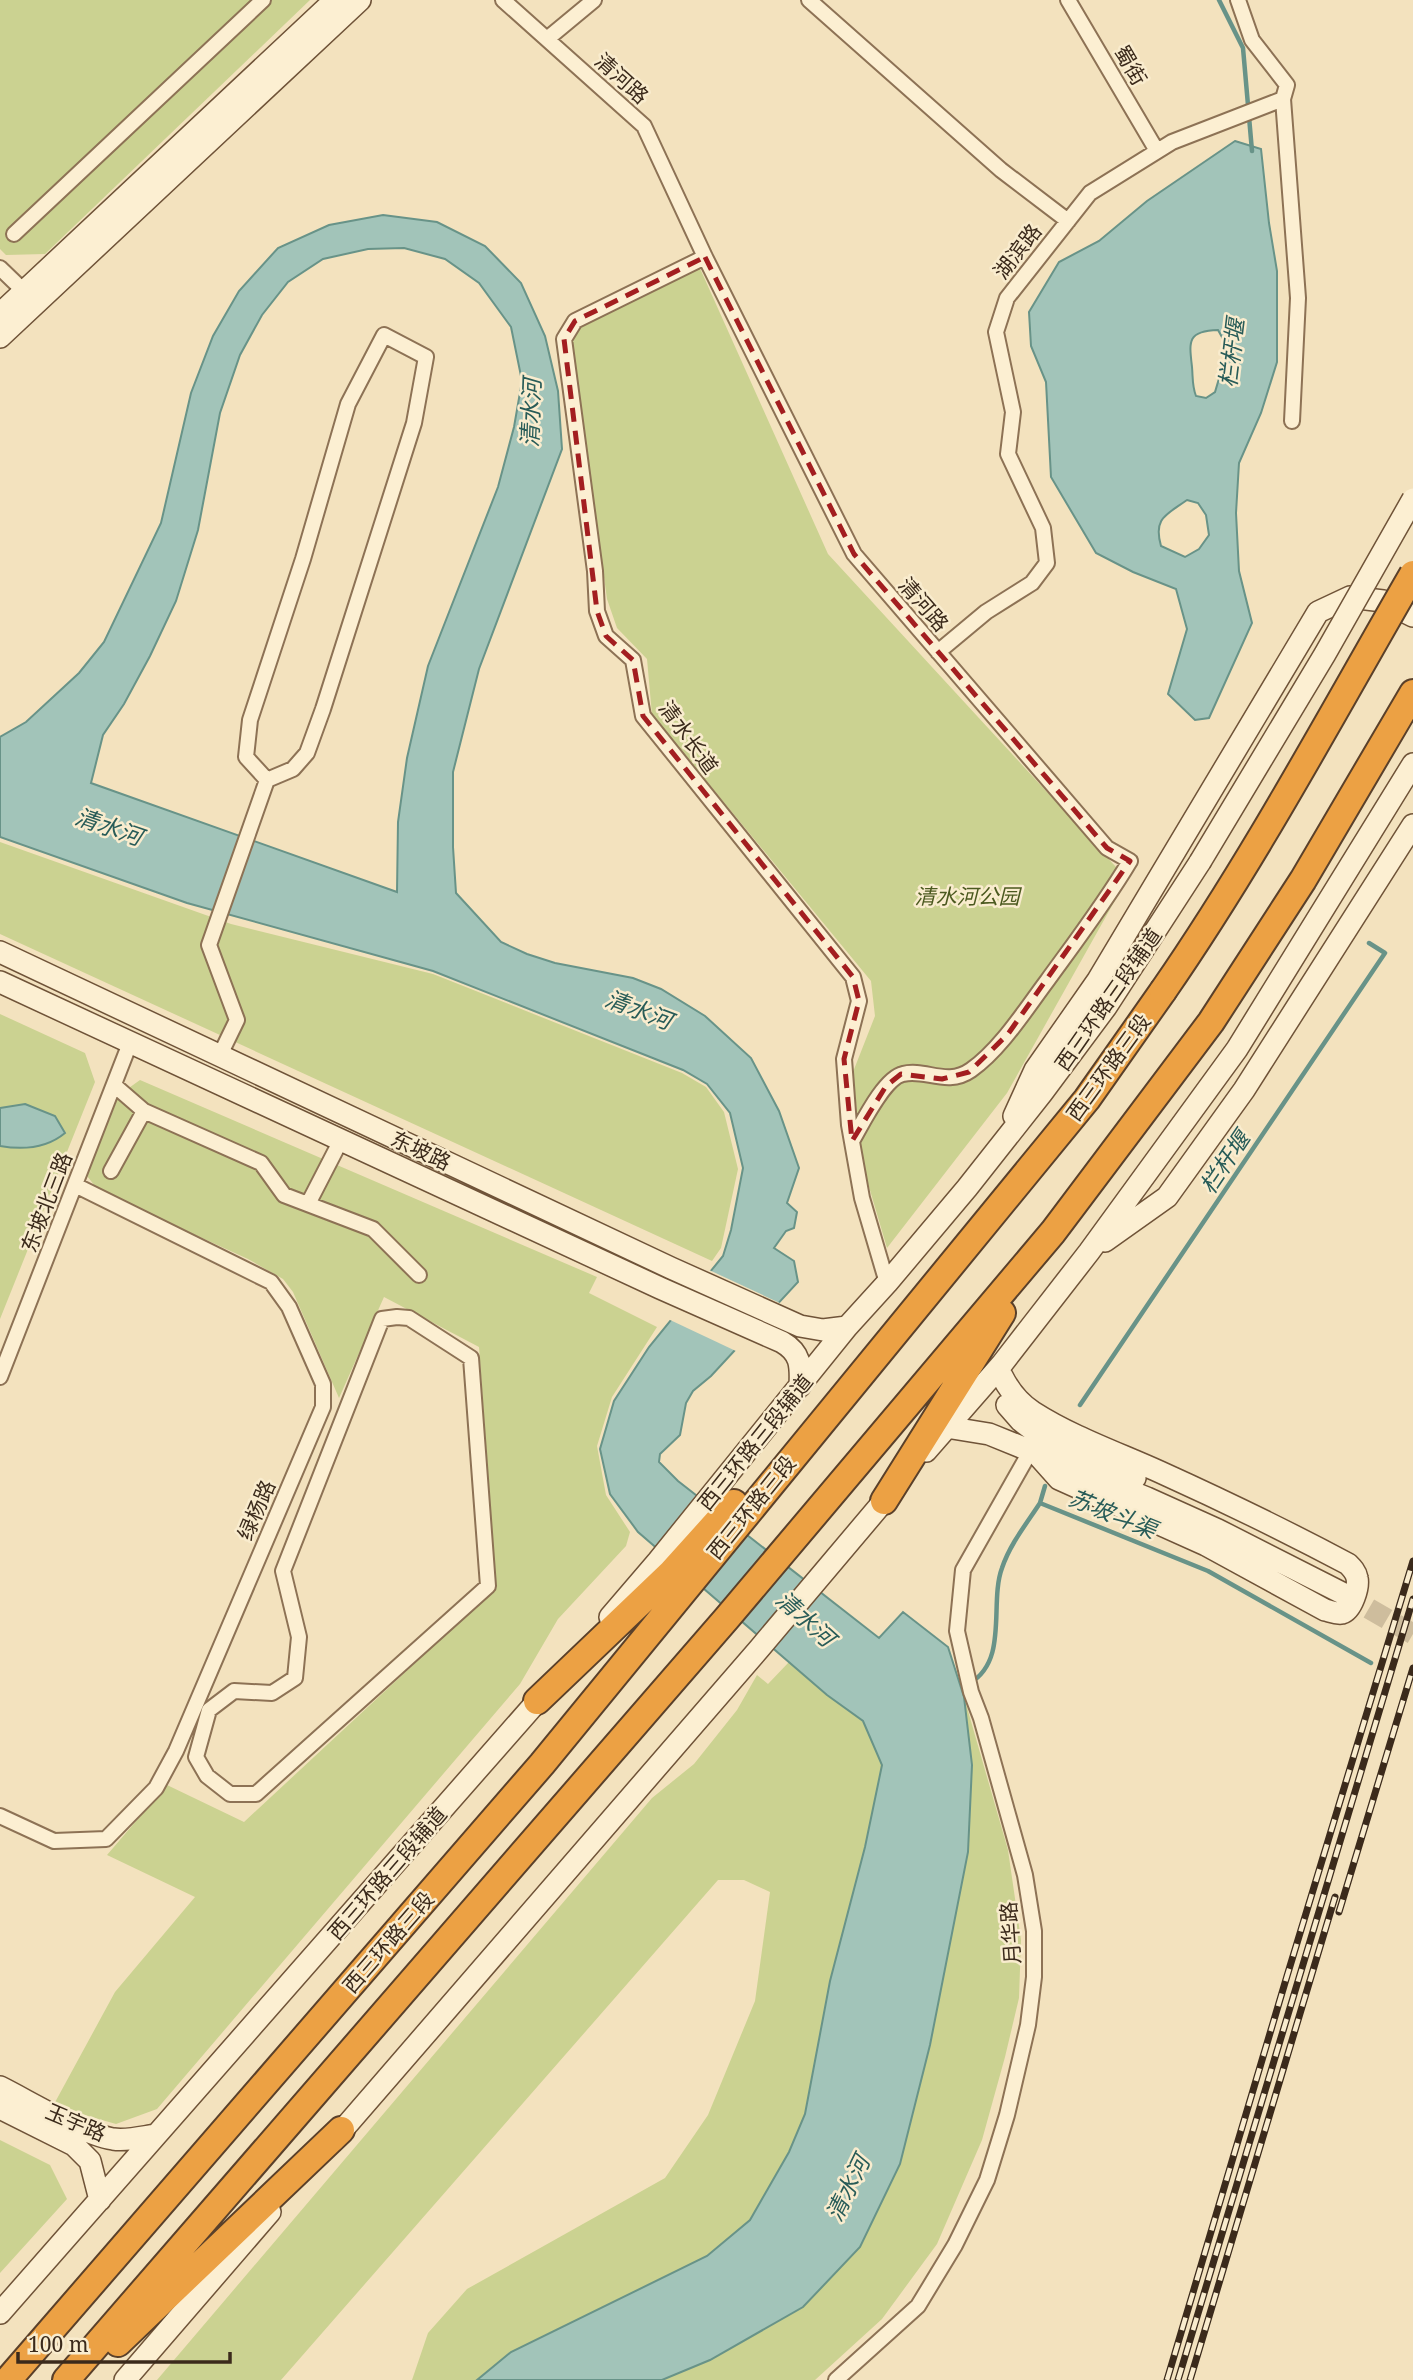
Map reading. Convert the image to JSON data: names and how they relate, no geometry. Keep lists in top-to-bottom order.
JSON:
{
  "streets": {
    "highway": ["西三环路三段"],
    "main road": ["西三环路三段辅道", "东坡路", "玉宇路"],
    "street": [
      "蜀街",
      "清河路",
      "湖滨路",
      "清水长道",
      "东坡北三路",
      "绿杨路",
      "月华路"
    ]
  },
  "crossings": [
    ["蜀街", "湖滨路"],
    ["清河路", "湖滨路"],
    ["清河路", "清水长道"],
    ["清水长道", "西三环路三段辅道"],
    ["西三环路三段辅道", "西三环路三段"],
    ["西三环路三段辅道", "东坡路"],
    ["西三环路三段辅道", "玉宇路"],
    ["东坡路", "东坡北三路"],
    ["东坡北三路", "绿杨路"]
  ],
  "water": ["栏杆堰", "清水河", "苏坡斗渠"],
  "parks": ["清水河公园"],
  "scale_bar": "100 m"
}
